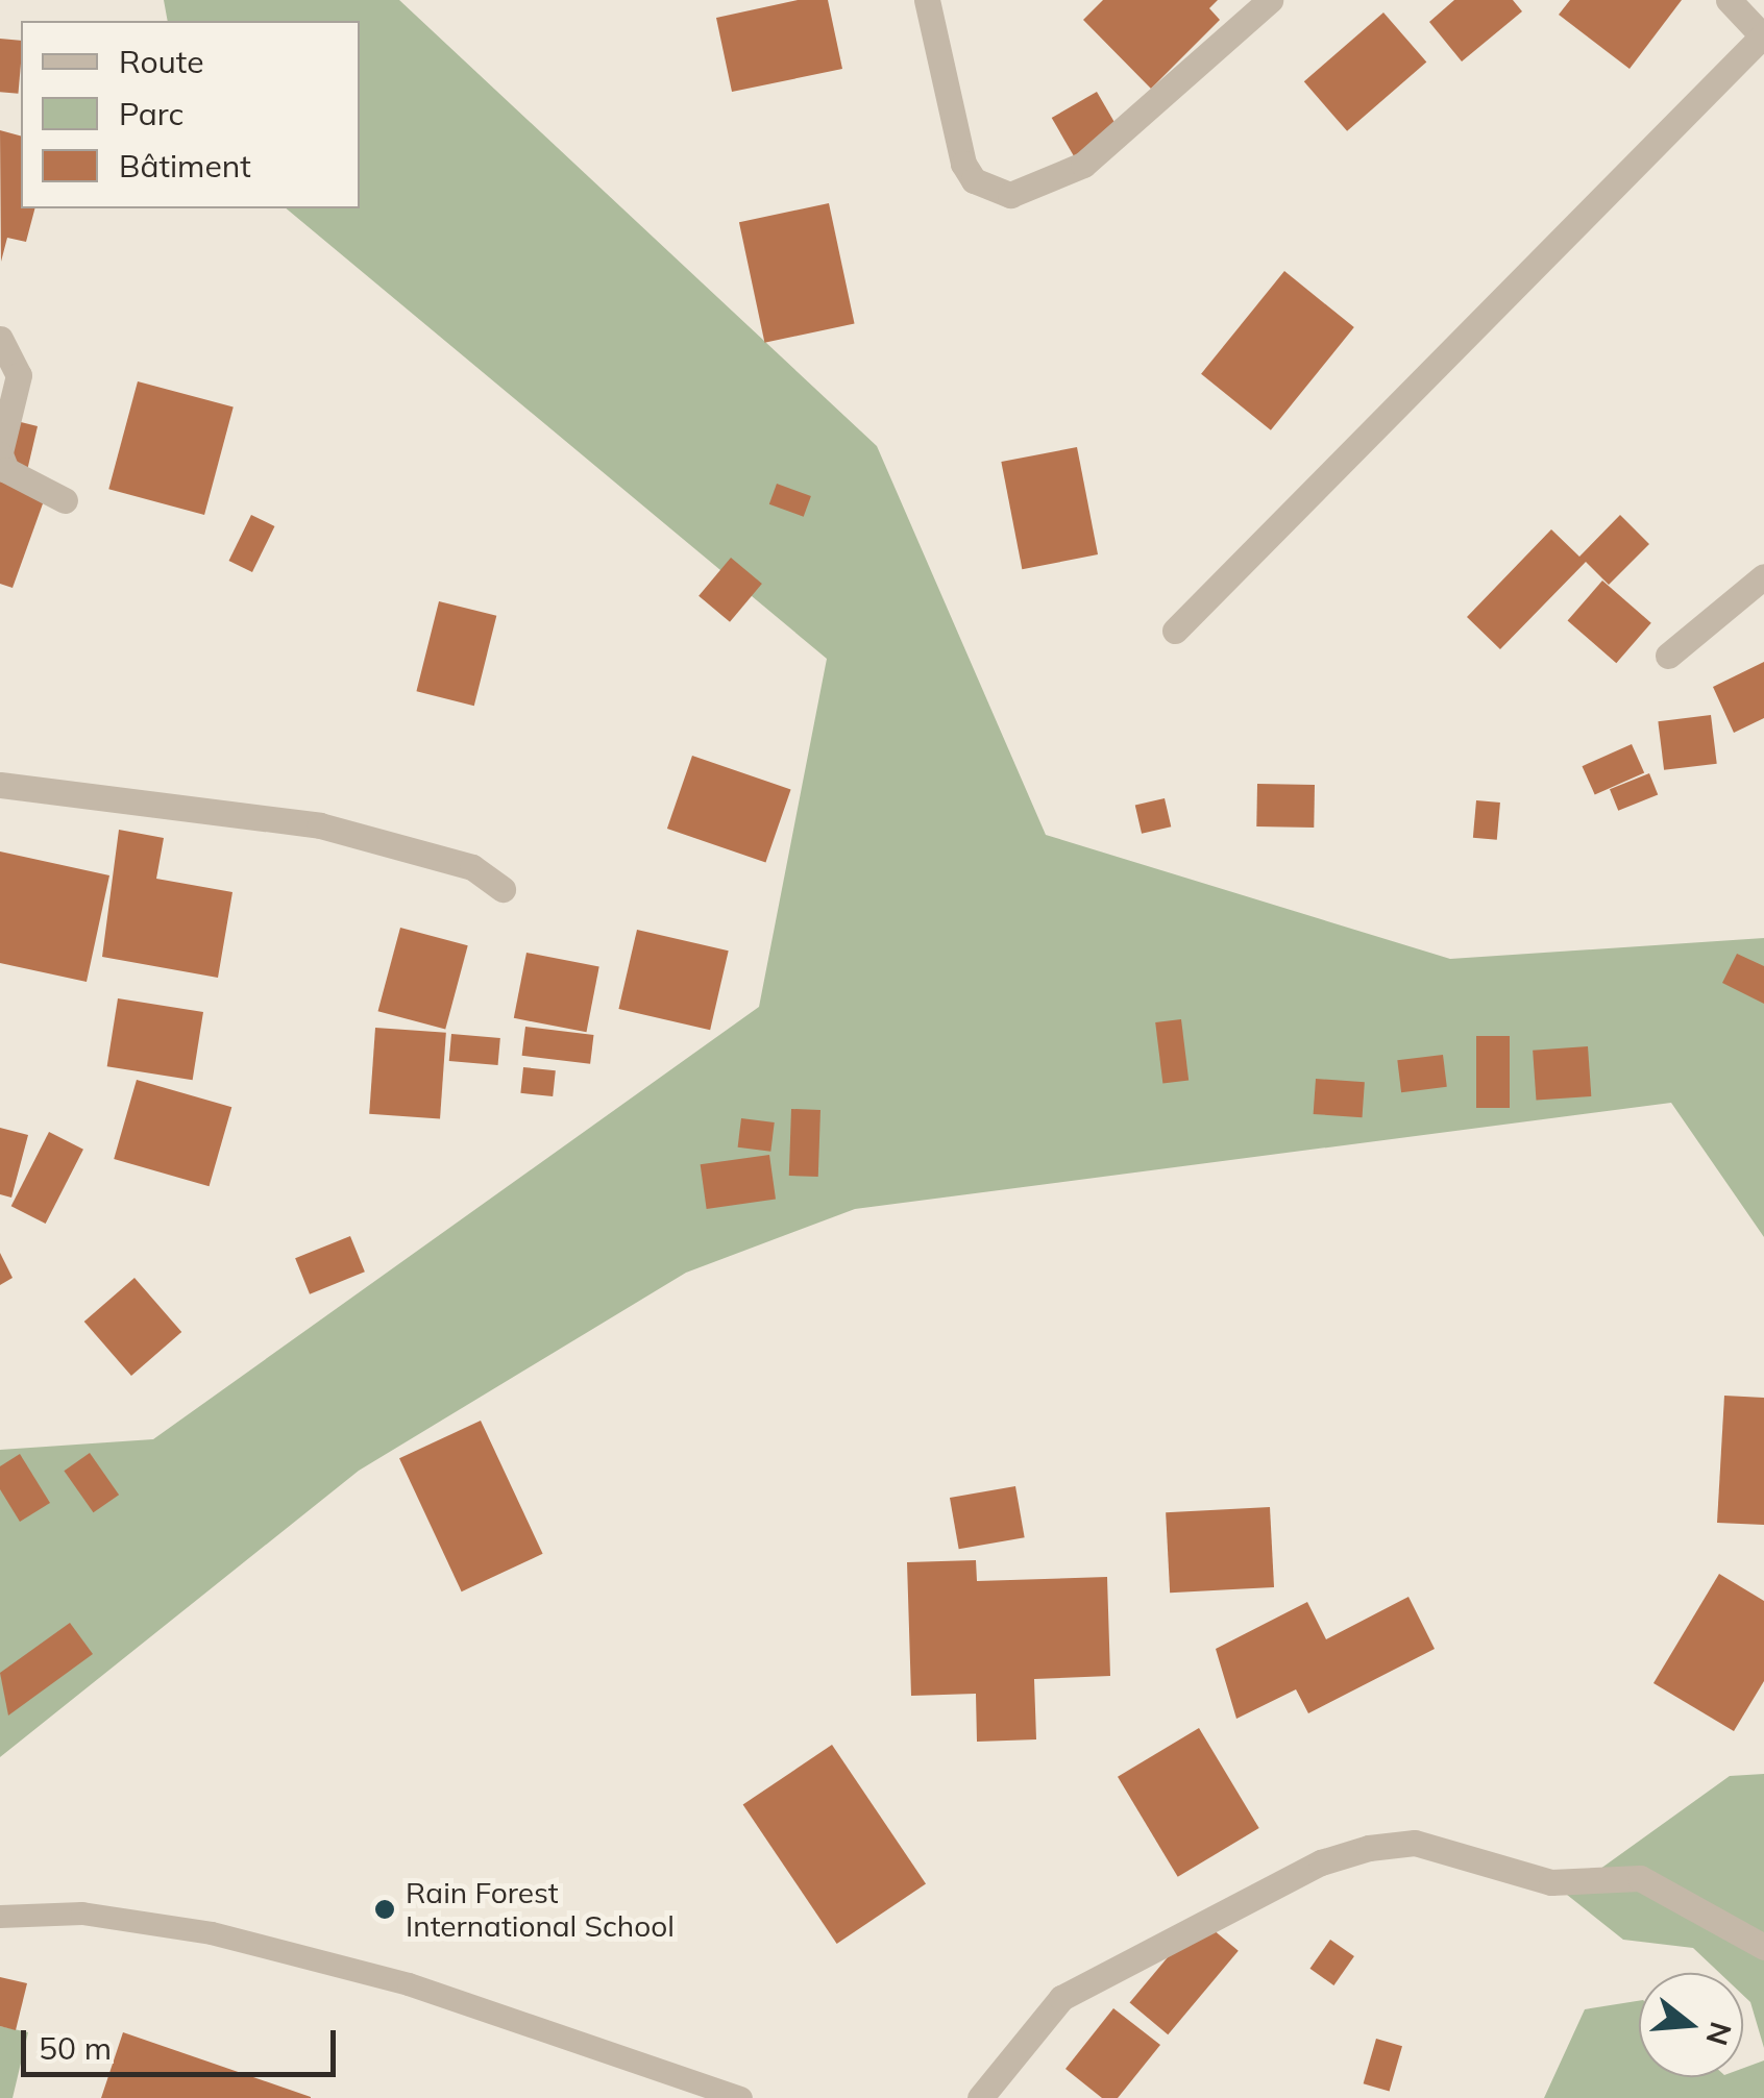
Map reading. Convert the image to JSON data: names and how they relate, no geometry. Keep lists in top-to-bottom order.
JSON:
{
  "places": ["Rain Forest International School"],
  "legend": ["Route", "Parc", "Bâtiment"],
  "scale_bar": "50 m",
  "north": "right"
}
